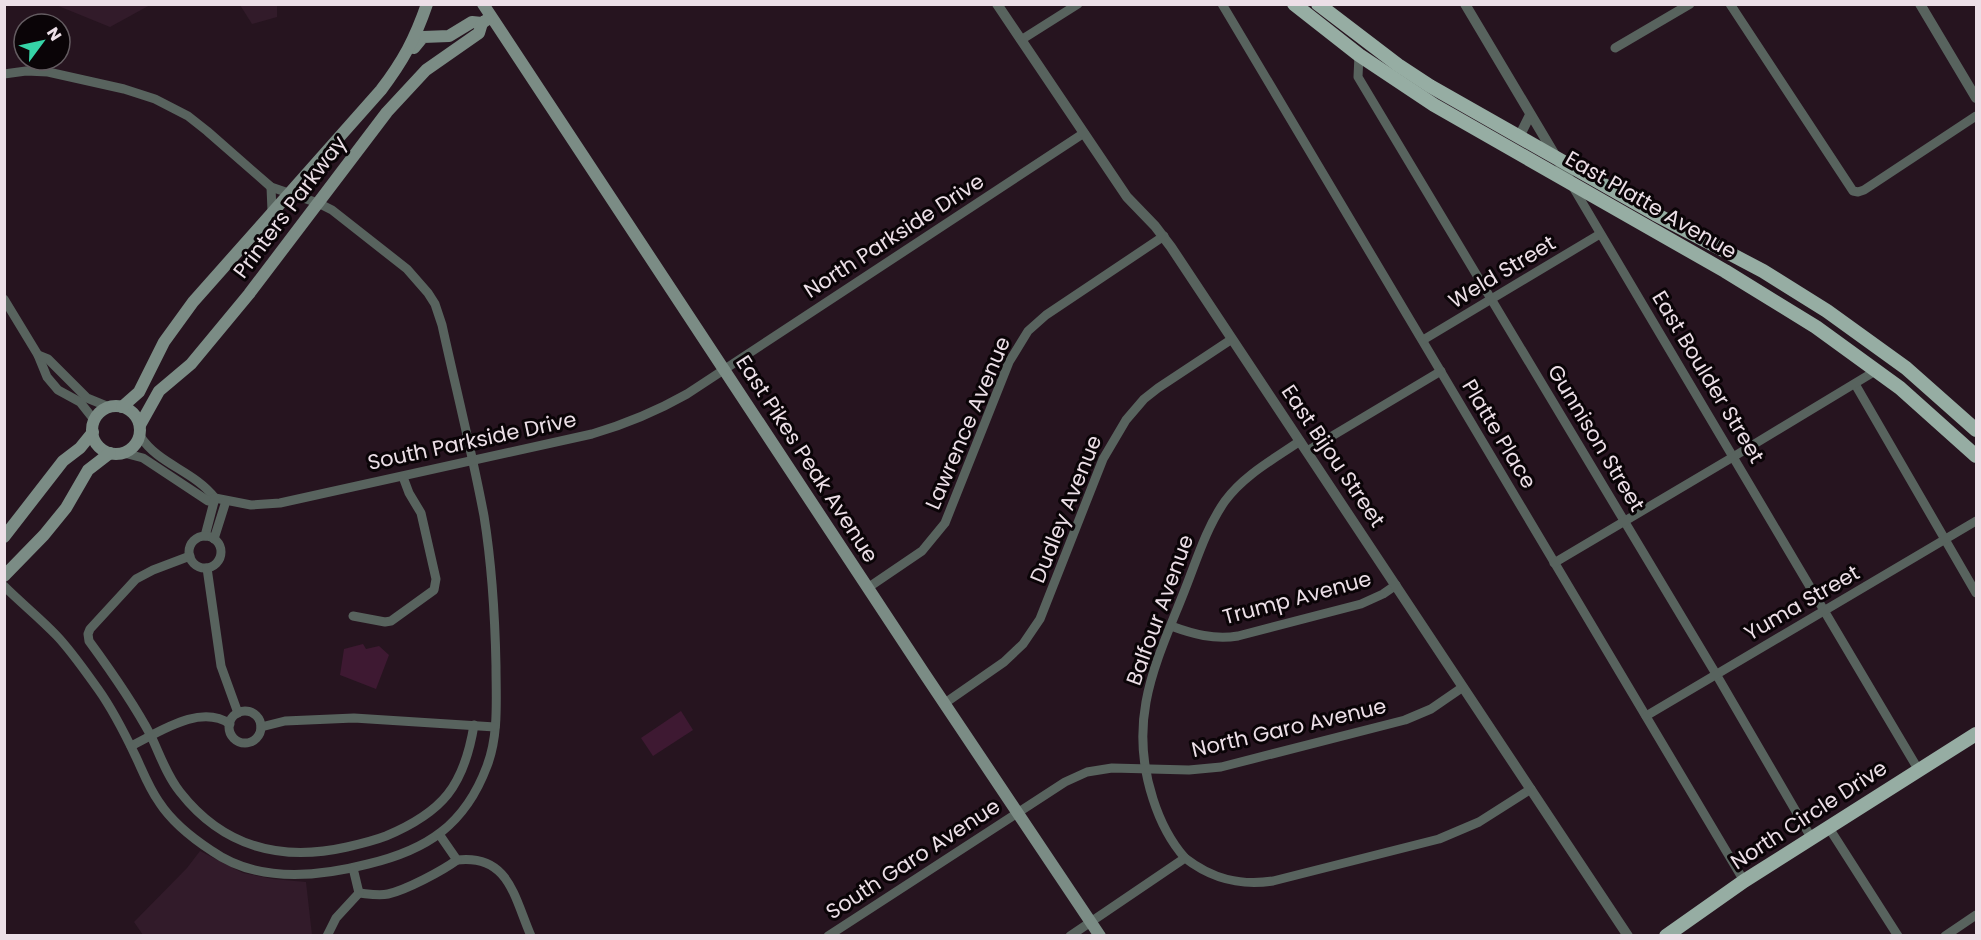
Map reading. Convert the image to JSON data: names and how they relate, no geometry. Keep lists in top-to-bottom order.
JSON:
{
  "streets": {
    "main road": [
      "East Platte Avenue",
      "Printers Parkway",
      "South Parkside Drive",
      "East Pikes Peak Avenue",
      "North Circle Drive"
    ],
    "street": [
      "North Parkside Drive",
      "Weld Street",
      "East Boulder Street",
      "Lawrence Avenue",
      "Platte Place",
      "Gunnison Street",
      "East Bijou Street",
      "Dudley Avenue",
      "Trump Avenue",
      "Yuma Street",
      "Balfour Avenue",
      "North Garo Avenue",
      "South Garo Avenue"
    ]
  },
  "crossings": [
    ["East Platte Avenue", "East Boulder Street"],
    ["East Platte Avenue", "Gunnison Street"],
    ["Printers Parkway", "South Parkside Drive"],
    ["Printers Parkway", "East Pikes Peak Avenue"],
    ["North Parkside Drive", "South Parkside Drive"],
    ["North Parkside Drive", "East Bijou Street"],
    ["North Parkside Drive", "East Pikes Peak Avenue"],
    ["Weld Street", "East Boulder Street"],
    ["Weld Street", "Platte Place"],
    ["Weld Street", "Gunnison Street"],
    ["East Boulder Street", "Yuma Street"],
    ["East Boulder Street", "North Circle Drive"],
    ["Lawrence Avenue", "East Bijou Street"],
    ["Lawrence Avenue", "East Pikes Peak Avenue"],
    ["Platte Place", "Yuma Street"],
    ["Platte Place", "North Circle Drive"],
    ["Gunnison Street", "Yuma Street"],
    ["Gunnison Street", "North Circle Drive"],
    ["South Parkside Drive", "East Pikes Peak Avenue"],
    ["East Bijou Street", "Dudley Avenue"],
    ["East Bijou Street", "Trump Avenue"],
    ["East Bijou Street", "Balfour Avenue"],
    ["East Bijou Street", "North Garo Avenue"],
    ["East Pikes Peak Avenue", "Dudley Avenue"],
    ["East Pikes Peak Avenue", "North Garo Avenue"],
    ["East Pikes Peak Avenue", "South Garo Avenue"],
    ["Trump Avenue", "Balfour Avenue"],
    ["Balfour Avenue", "North Garo Avenue"],
    ["North Garo Avenue", "South Garo Avenue"]
  ],
  "north": "top right"
}
